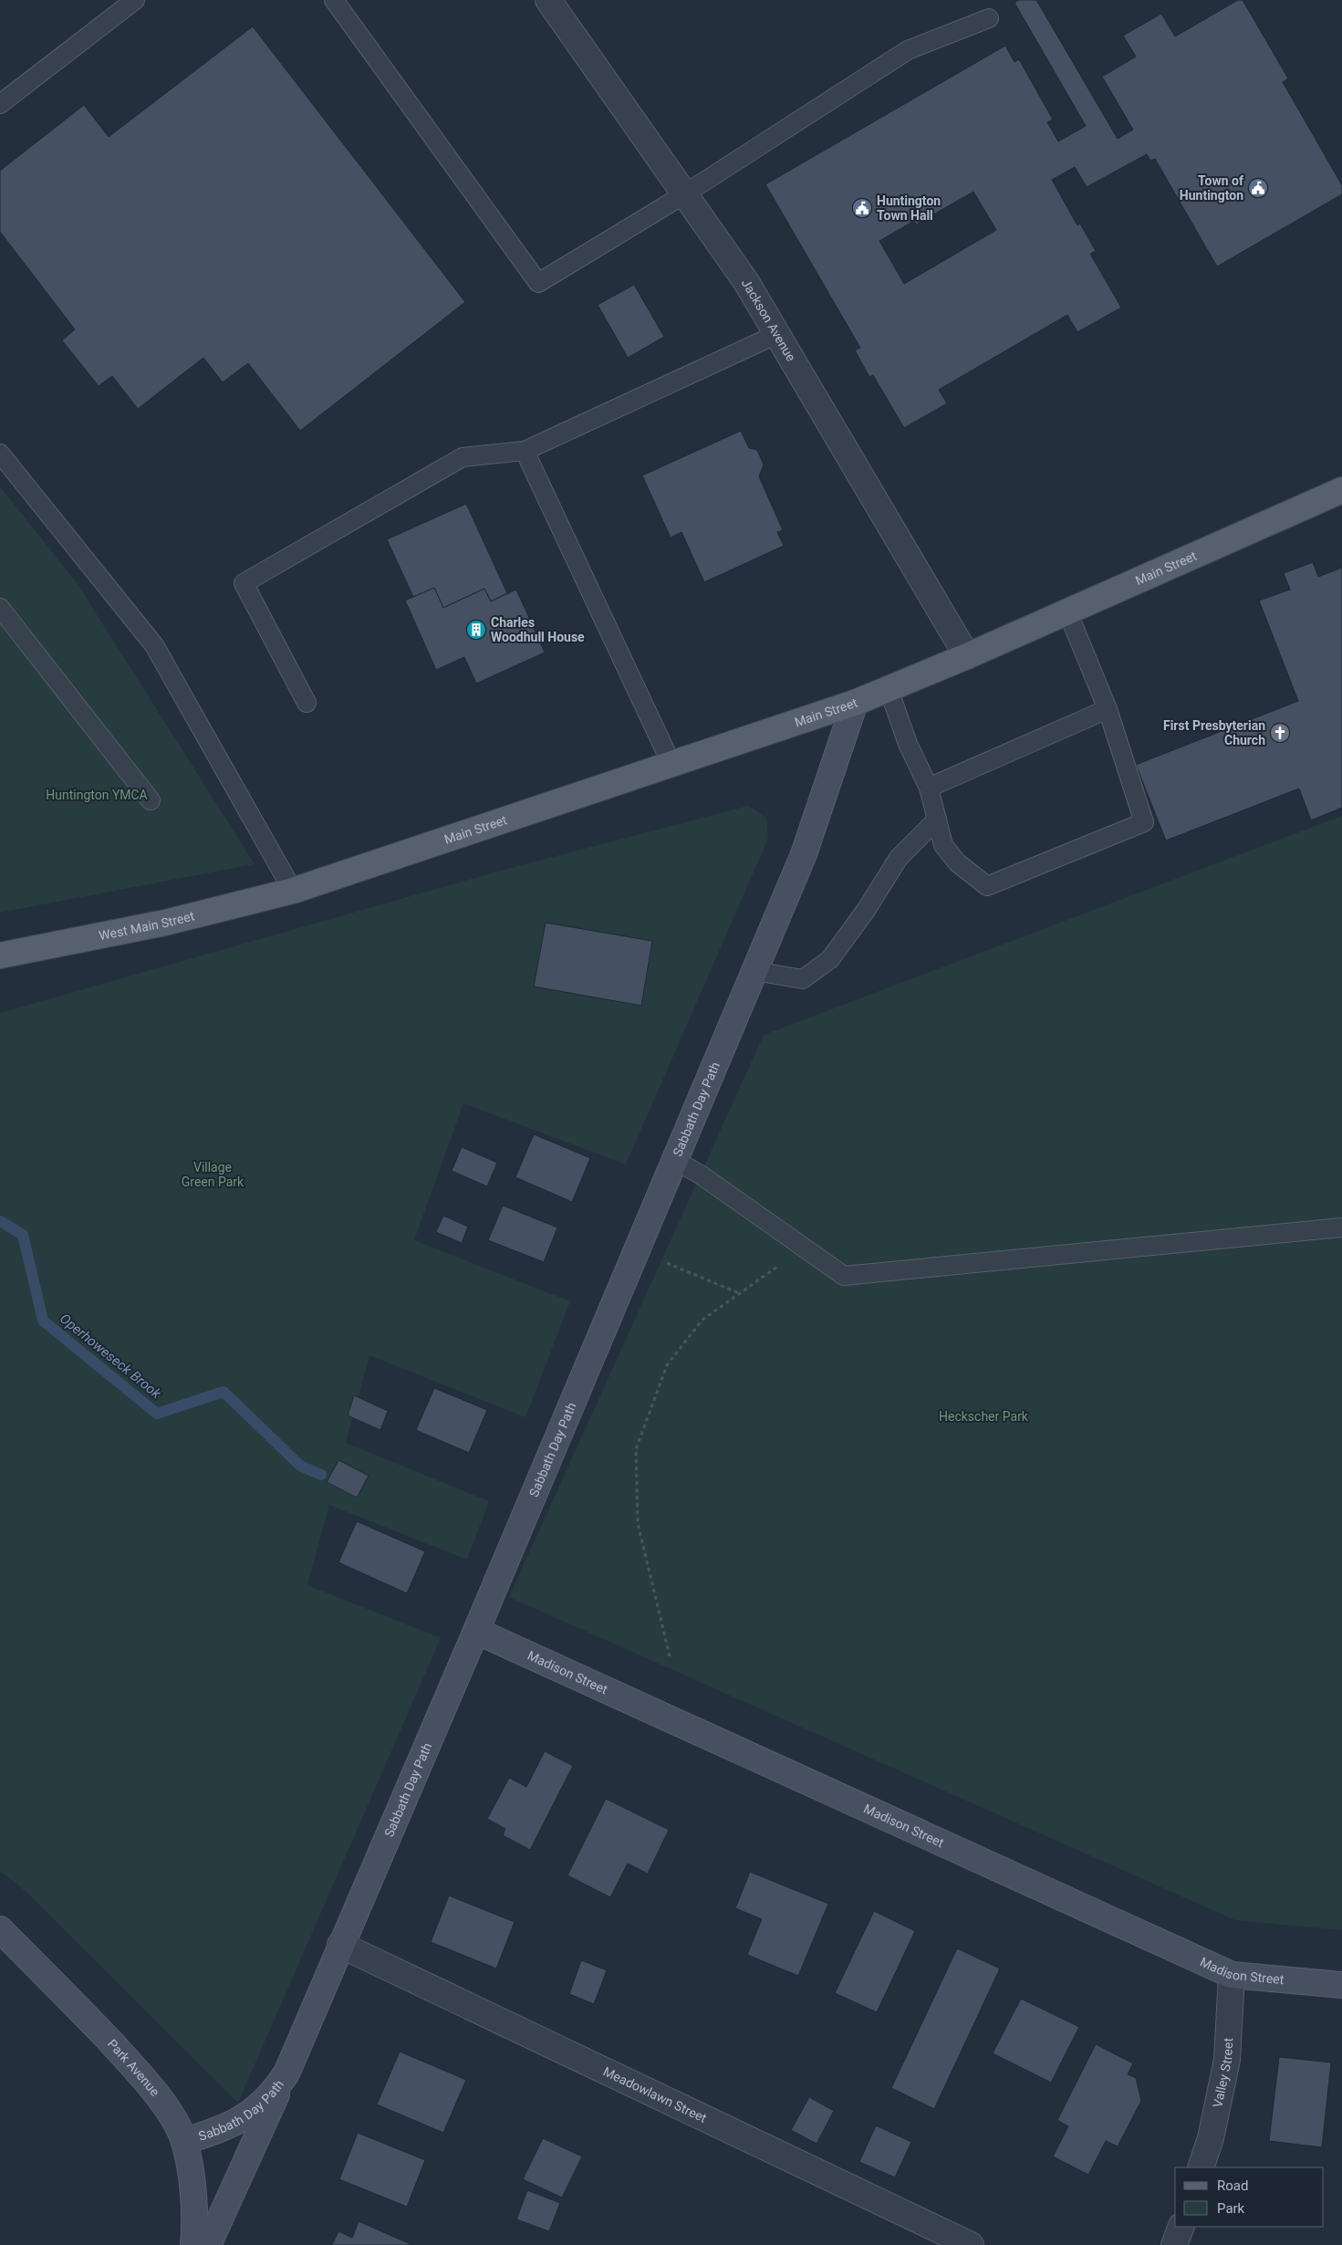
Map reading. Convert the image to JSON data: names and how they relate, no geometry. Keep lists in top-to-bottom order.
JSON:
{
  "streets": {
    "main road": [
      "Main Street",
      "West Main Street",
      "Sabbath Day Path",
      "Madison Street",
      "Park Avenue"
    ],
    "street": ["Jackson Avenue", "Valley Street", "Meadowlawn Street"]
  },
  "crossings": [
    ["Jackson Avenue", "Main Street"],
    ["Main Street", "West Main Street"],
    ["Main Street", "Sabbath Day Path"],
    ["Sabbath Day Path", "Madison Street"],
    ["Sabbath Day Path", "Park Avenue"],
    ["Sabbath Day Path", "Meadowlawn Street"],
    ["Madison Street", "Valley Street"]
  ],
  "water": ["Operhoweseck Brook"],
  "parks": ["Huntington YMCA", "Village Green Park", "Heckscher Park"],
  "places": {
    "public building": ["Town of Huntington", "Huntington Town Hall"],
    "building": ["Charles Woodhull House"],
    "church": ["First Presbyterian Church"]
  },
  "legend": ["Road", "Park"]
}
